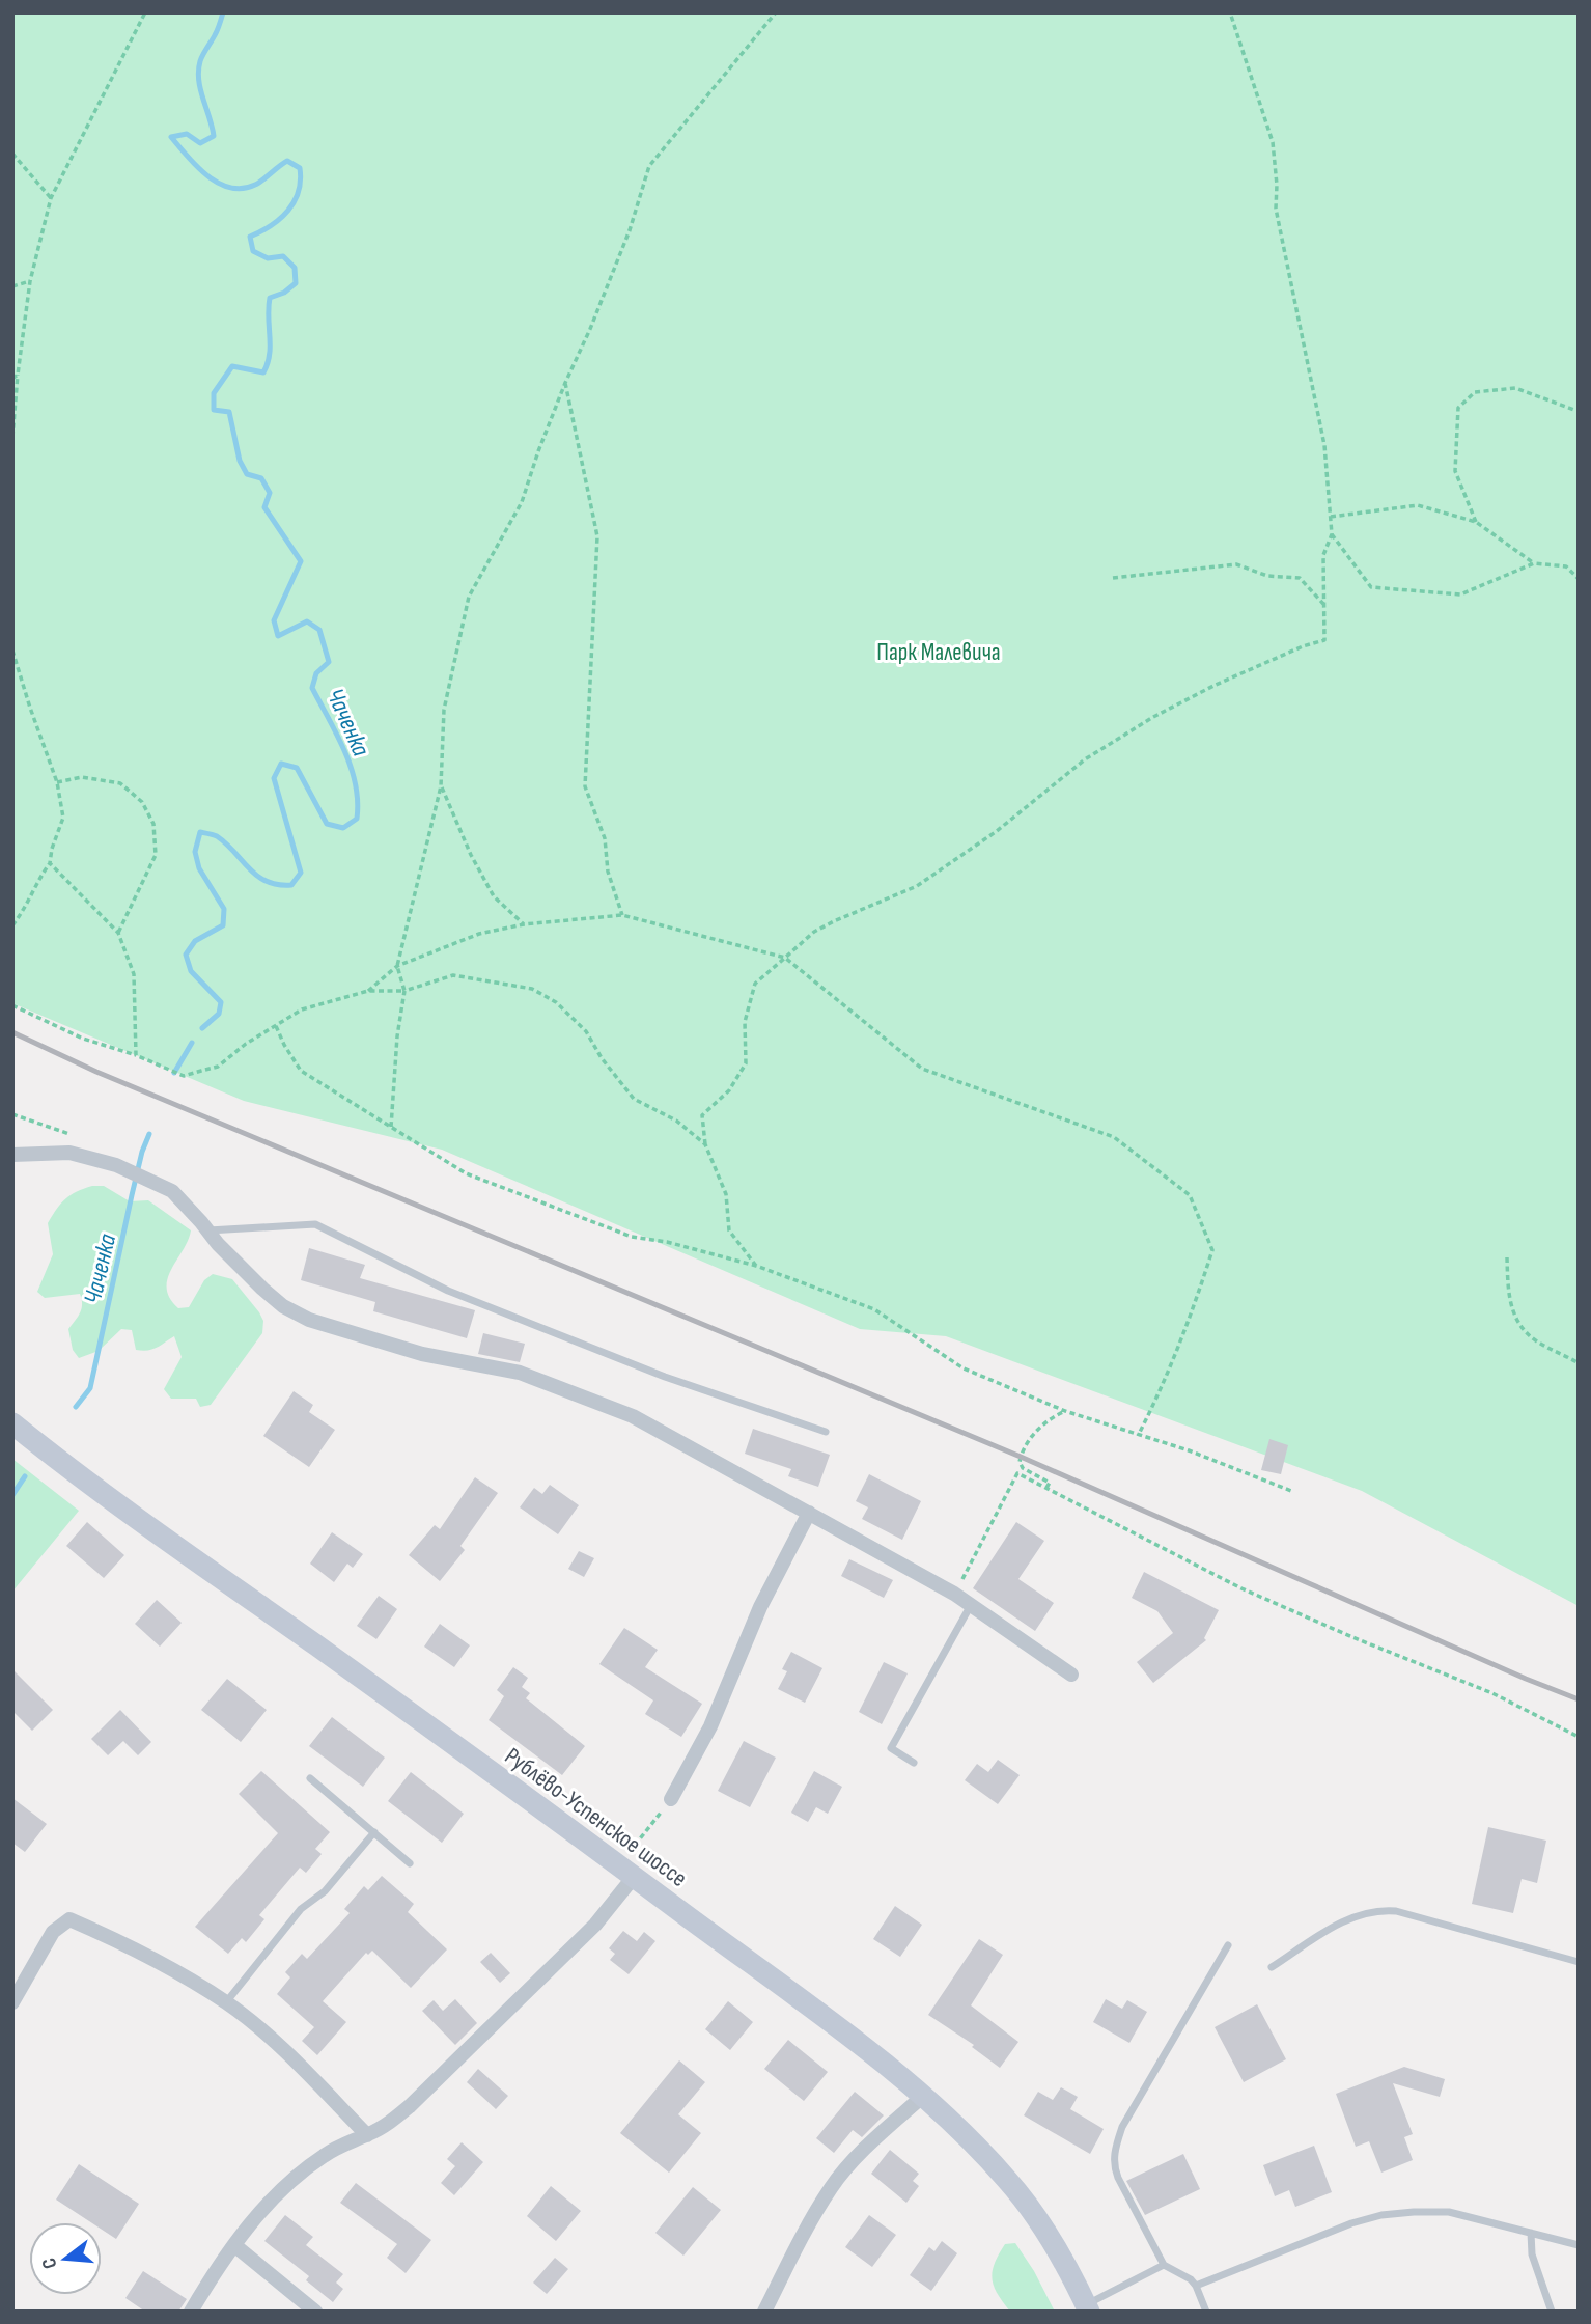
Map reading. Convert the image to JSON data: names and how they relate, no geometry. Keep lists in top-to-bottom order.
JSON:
{
  "streets": {
    "main road": ["Рублёво-Успенское шоссе"]
  },
  "water": ["Чаченка"],
  "parks": ["Парк Малевича"],
  "north": "left"
}
